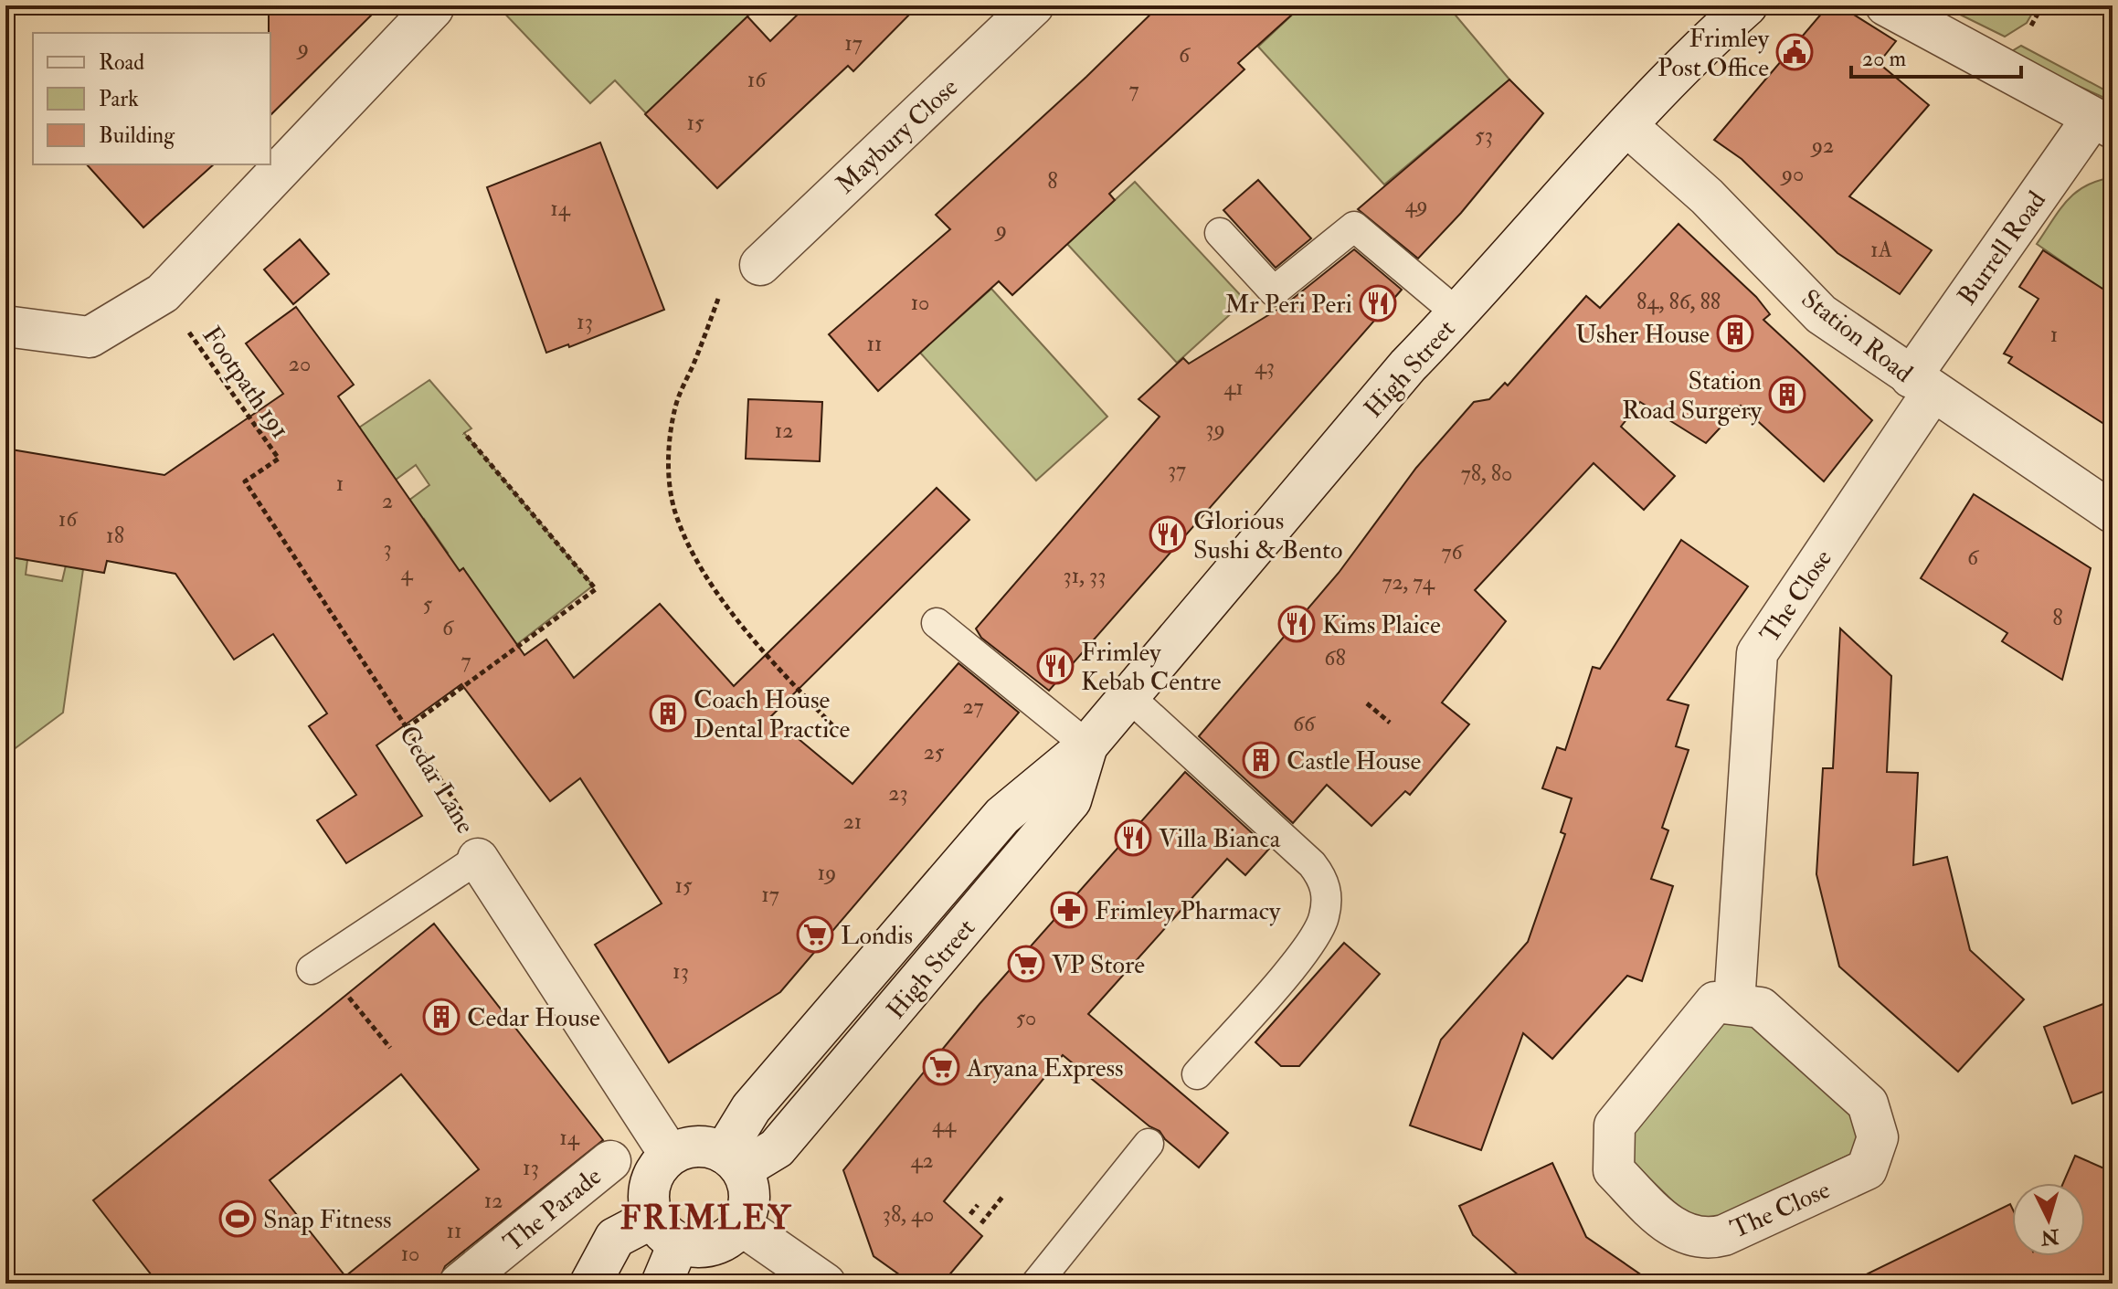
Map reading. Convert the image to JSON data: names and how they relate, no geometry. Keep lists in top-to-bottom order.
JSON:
{
  "streets": {
    "street": [
      "Maybury Close",
      "Burrell Road",
      "Station Road",
      "High Street",
      "The Close",
      "Cedar Lane",
      "The Parade"
    ],
    "path": ["Footpath 191"]
  },
  "crossings": [
    ["Burrell Road", "Station Road"],
    ["Burrell Road", "The Close"],
    ["Station Road", "High Street"],
    ["Station Road", "The Close"],
    ["High Street", "Cedar Lane"],
    ["Footpath 191", "Cedar Lane"]
  ],
  "districts": ["FRIMLEY"],
  "places": {
    "public building": ["Frimley Post Office"],
    "restaurant": [
      "Mr Peri Peri",
      "Glorious Sushi & Bento",
      "Kims Plaice",
      "Frimley Kebab Centre",
      "Villa Bianca"
    ],
    "building": [
      "Usher House",
      "Station Road Surgery",
      "Coach House Dental Practice",
      "Castle House",
      "Cedar House"
    ],
    "pharmacy": ["Frimley Pharmacy"],
    "supermarket": ["Londis", "VP Store", "Aryana Express"],
    "sports": ["Snap Fitness"]
  },
  "house_numbers": [
    "17",
    "9",
    "6",
    "16",
    "7",
    "15",
    "53",
    "92",
    "90",
    "8",
    "49",
    "14",
    "9",
    "1A",
    "84, 86, 88",
    "10",
    "13",
    "1",
    "11",
    "20",
    "43",
    "41",
    "39",
    "12",
    "37",
    "78, 80",
    "1",
    "2",
    "16",
    "18",
    "3",
    "76",
    "6",
    "4",
    "31, 33",
    "72, 74",
    "5",
    "8",
    "6",
    "68",
    "7",
    "27",
    "66",
    "25",
    "23",
    "21",
    "19",
    "15",
    "17",
    "13",
    "50",
    "44",
    "14",
    "42",
    "13",
    "12",
    "38, 40",
    "11",
    "10"
  ],
  "legend": ["Road", "Park", "Building"],
  "scale_bar": "20 m",
  "north": "bottom"
}
